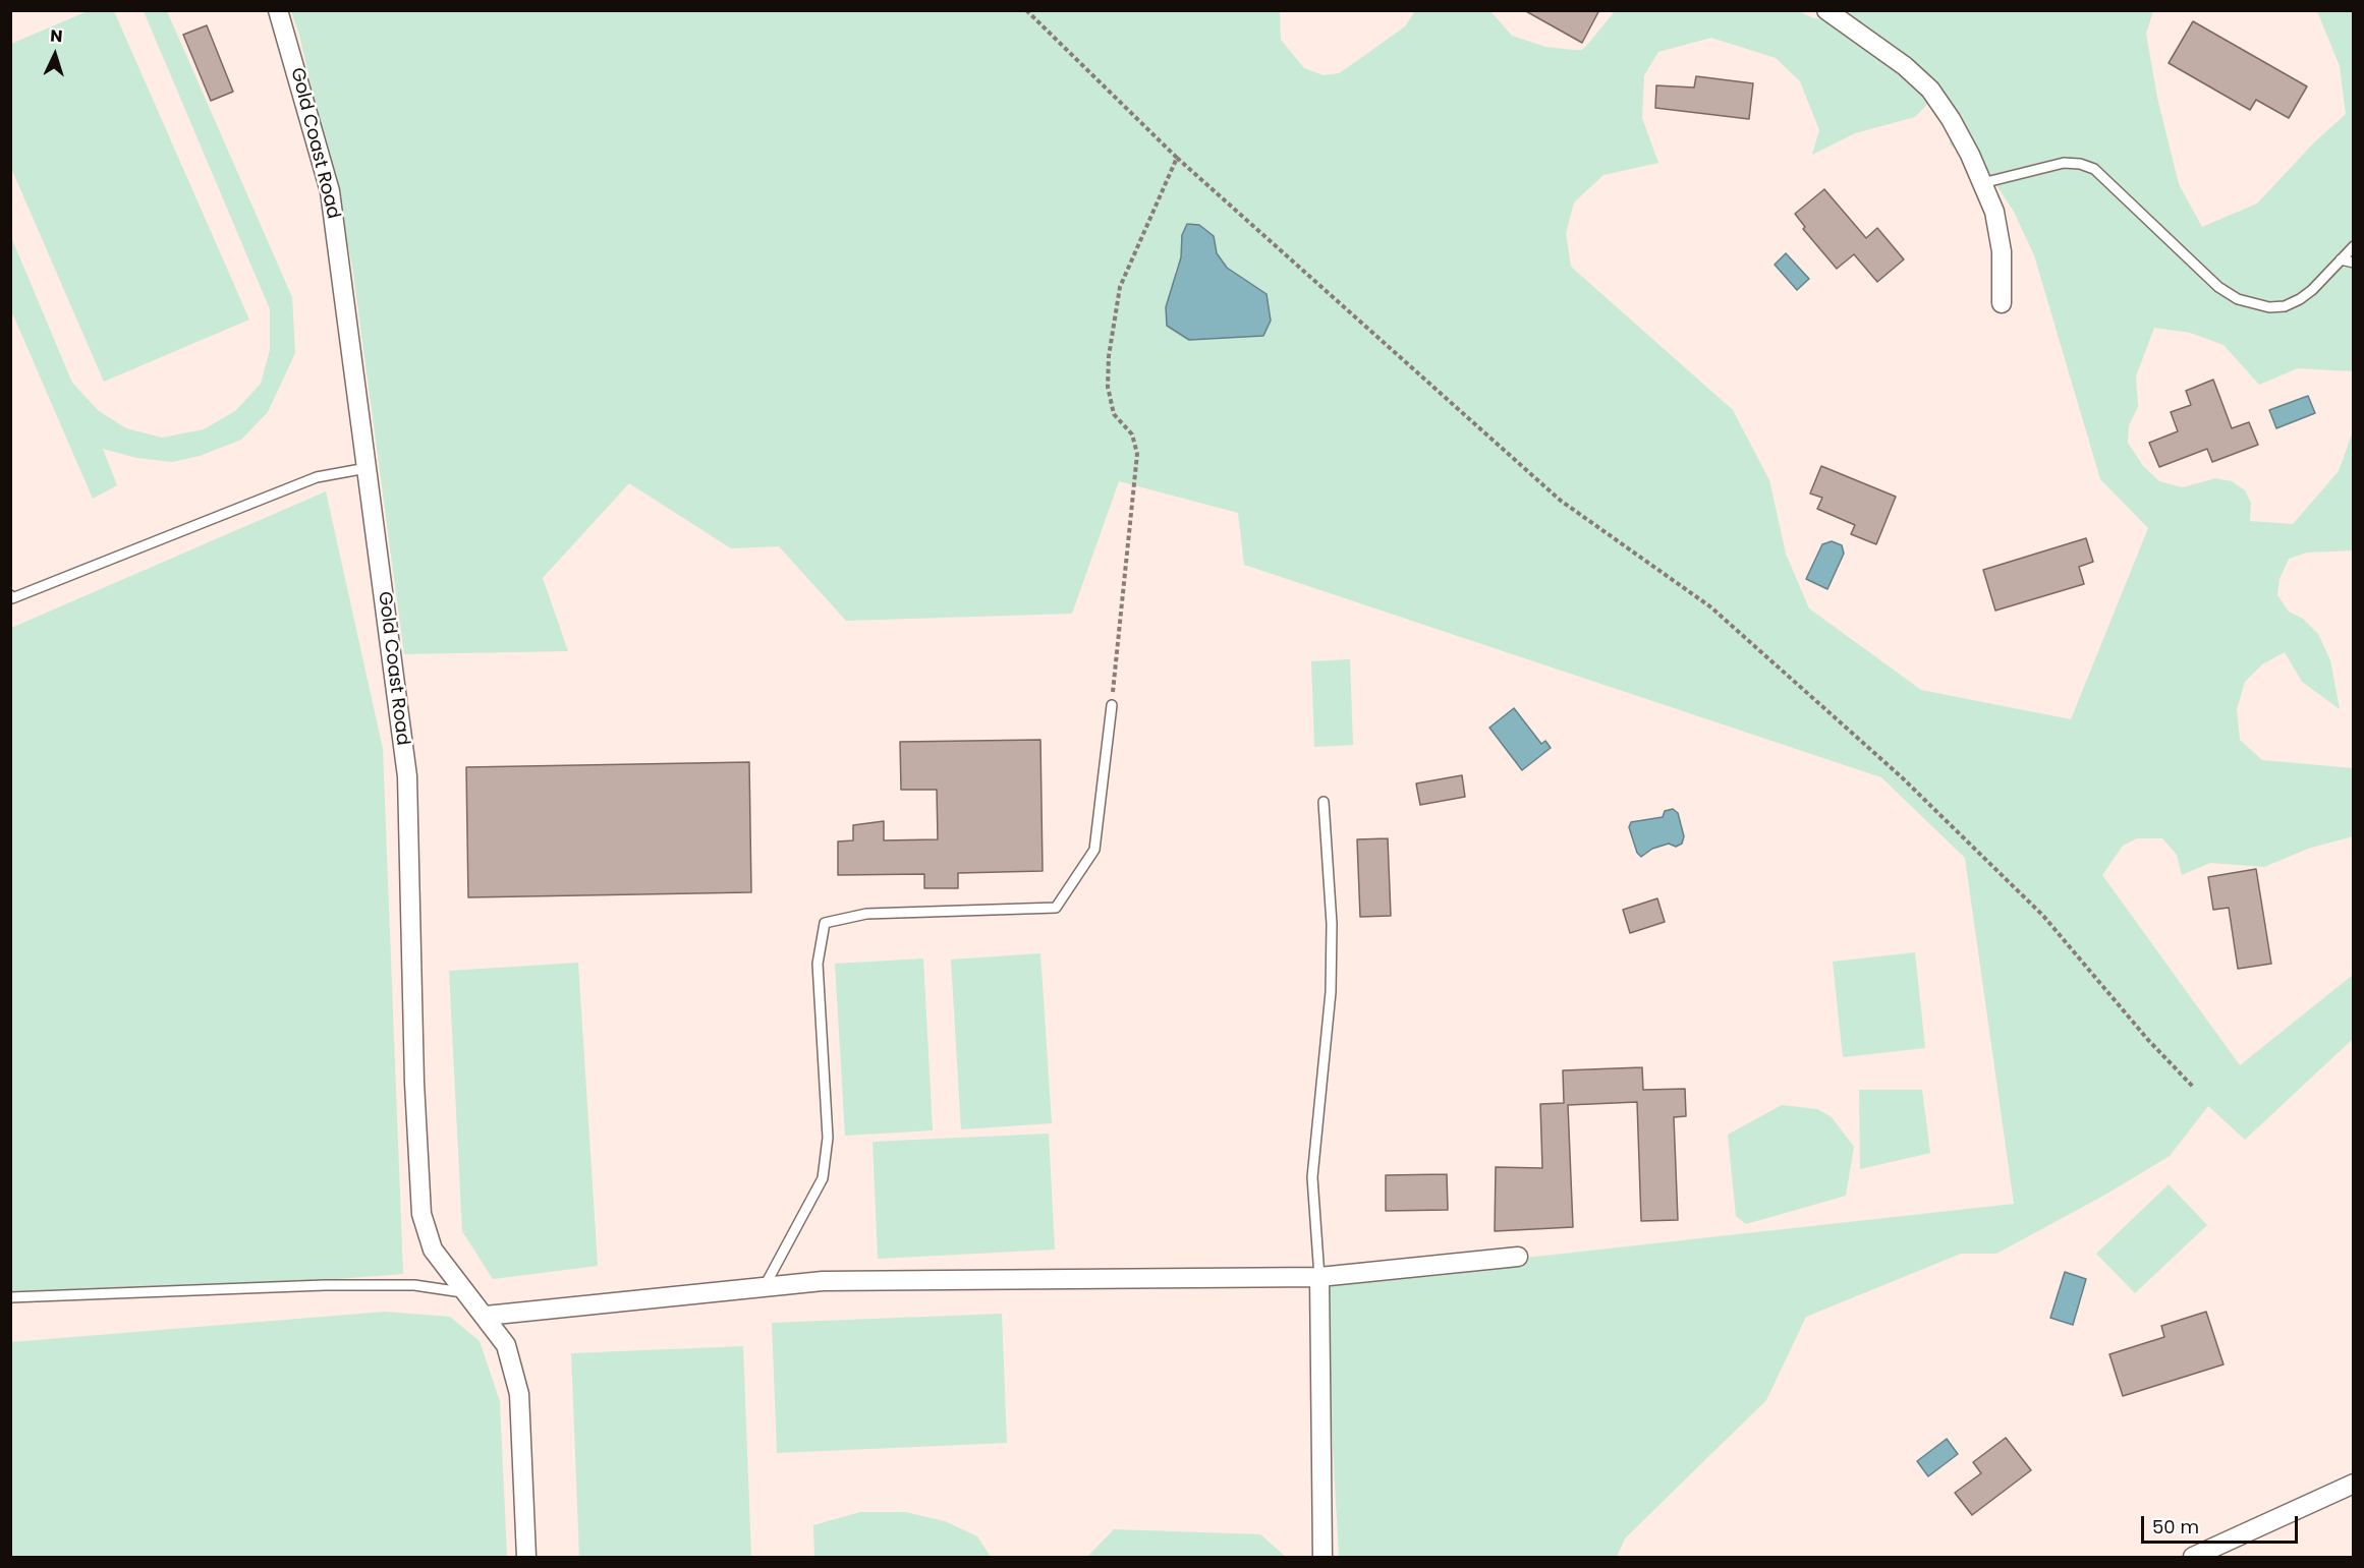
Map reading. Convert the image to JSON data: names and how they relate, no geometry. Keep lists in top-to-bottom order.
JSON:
{
  "streets": {
    "street": ["Gold Coast Road"]
  },
  "scale_bar": "50 m",
  "north": "top"
}
